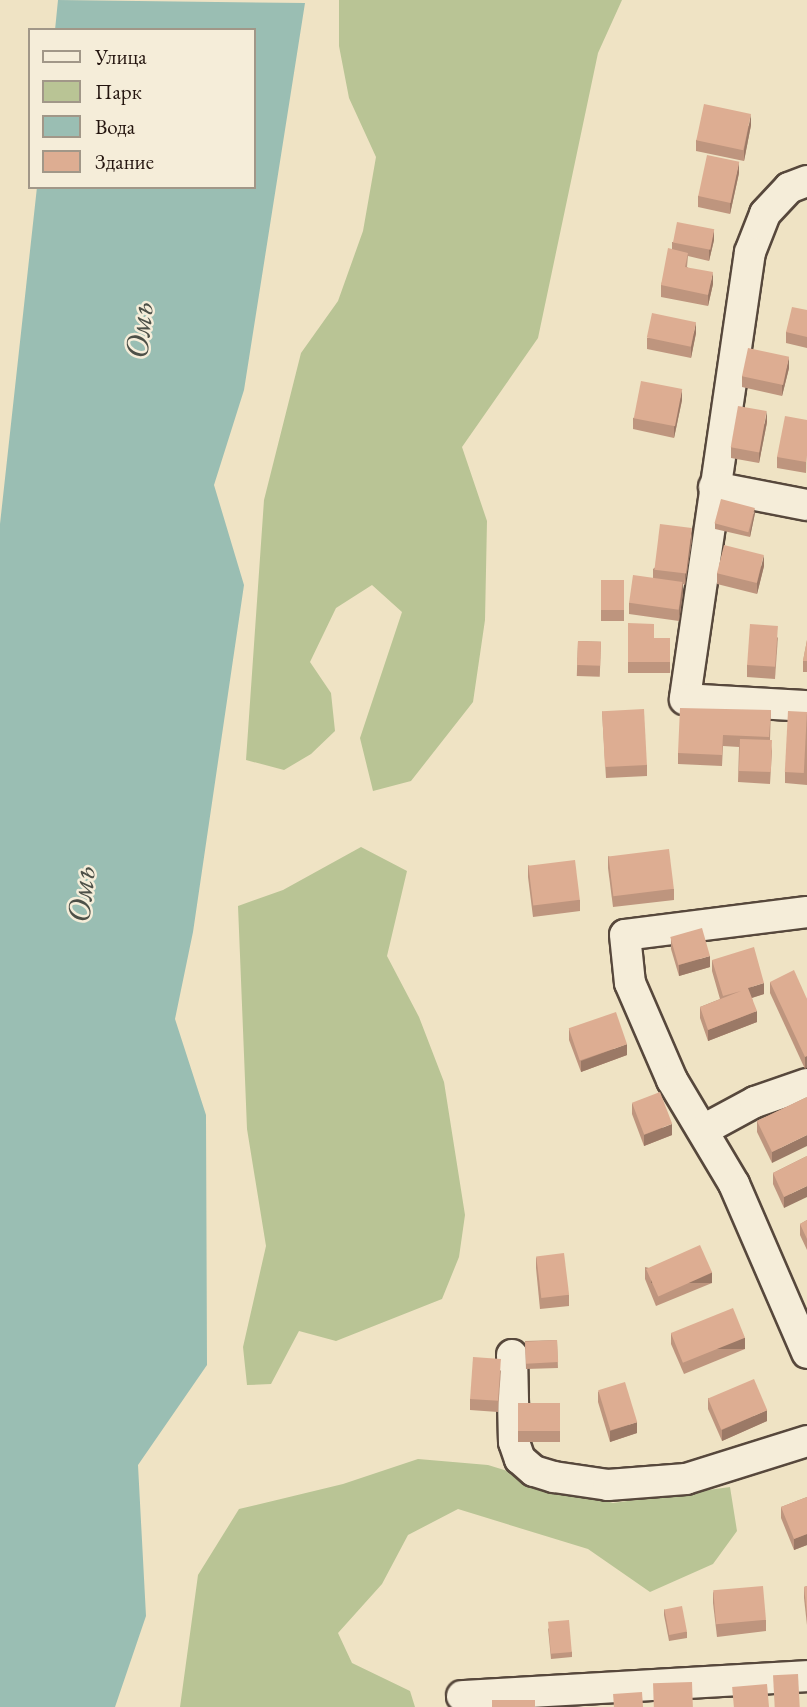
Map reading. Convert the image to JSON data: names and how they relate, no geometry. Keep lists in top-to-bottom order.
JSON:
{
  "water": ["Омь"],
  "legend": [
    "Улица",
    "Парк",
    "Вода",
    "Здание"
  ]
}
